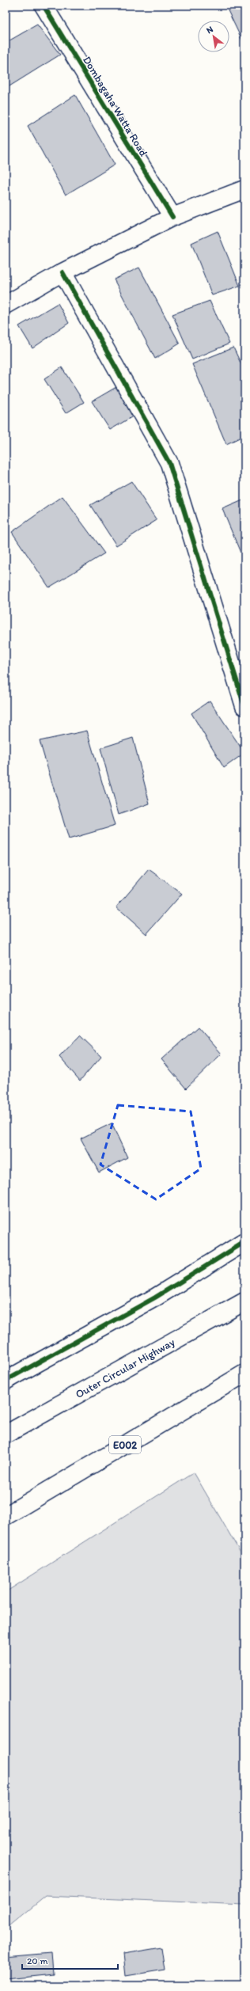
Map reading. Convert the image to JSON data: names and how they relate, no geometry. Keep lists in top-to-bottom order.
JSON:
{
  "streets": {
    "main road": ["Dombagaha Watta Road", "Outer Circular Highway", "E002"]
  },
  "scale_bar": "20 m",
  "north": "top left"
}
